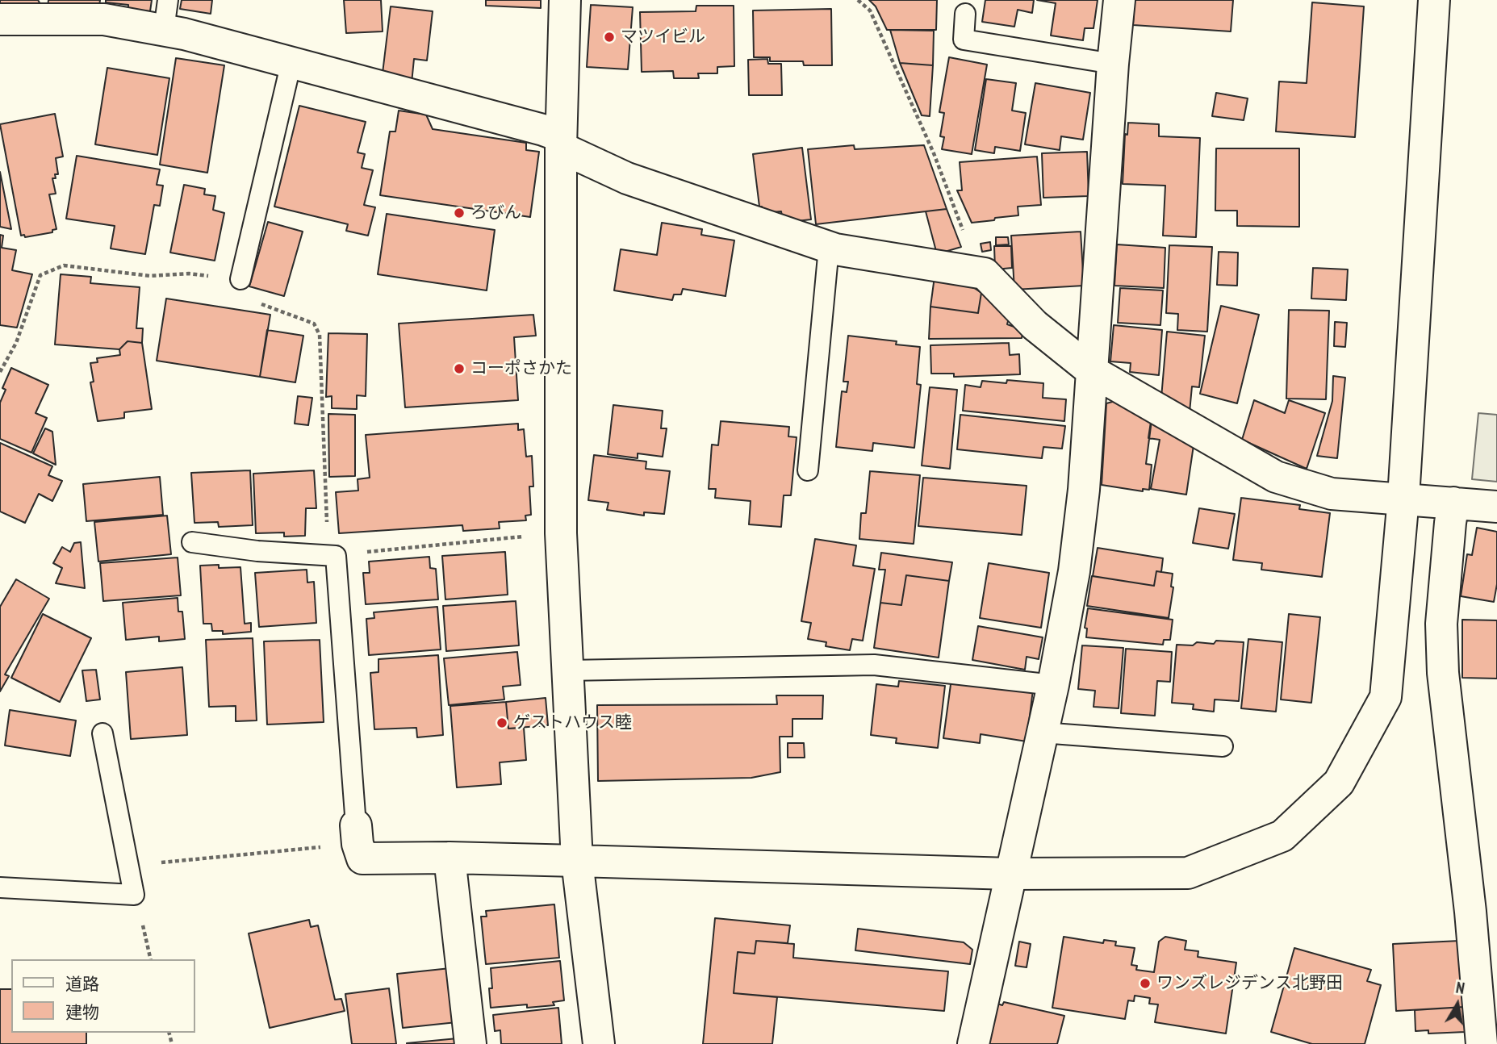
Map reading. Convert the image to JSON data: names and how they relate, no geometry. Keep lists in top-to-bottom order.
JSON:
{
  "places": [
    "マツイビル",
    "ろびん",
    "コーポさかた",
    "ゲストハウス睦",
    "ワンズレジデンス北野田"
  ],
  "legend": ["道路", "建物"],
  "north": "top"
}
